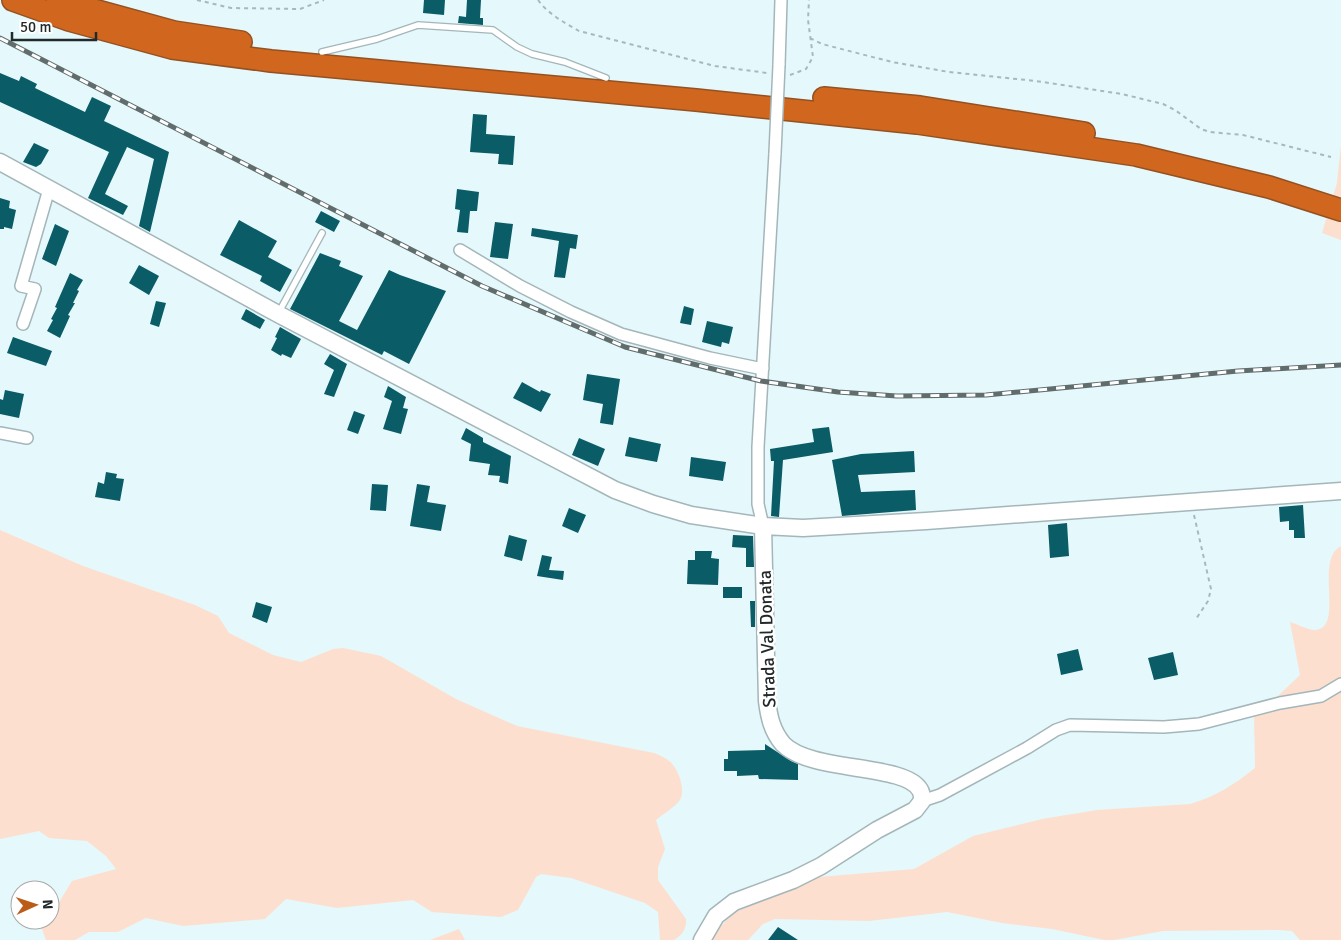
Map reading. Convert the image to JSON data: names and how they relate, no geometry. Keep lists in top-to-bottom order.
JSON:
{
  "streets": {
    "main road": ["Strada Val Donata"]
  },
  "scale_bar": "50 m",
  "north": "right"
}
